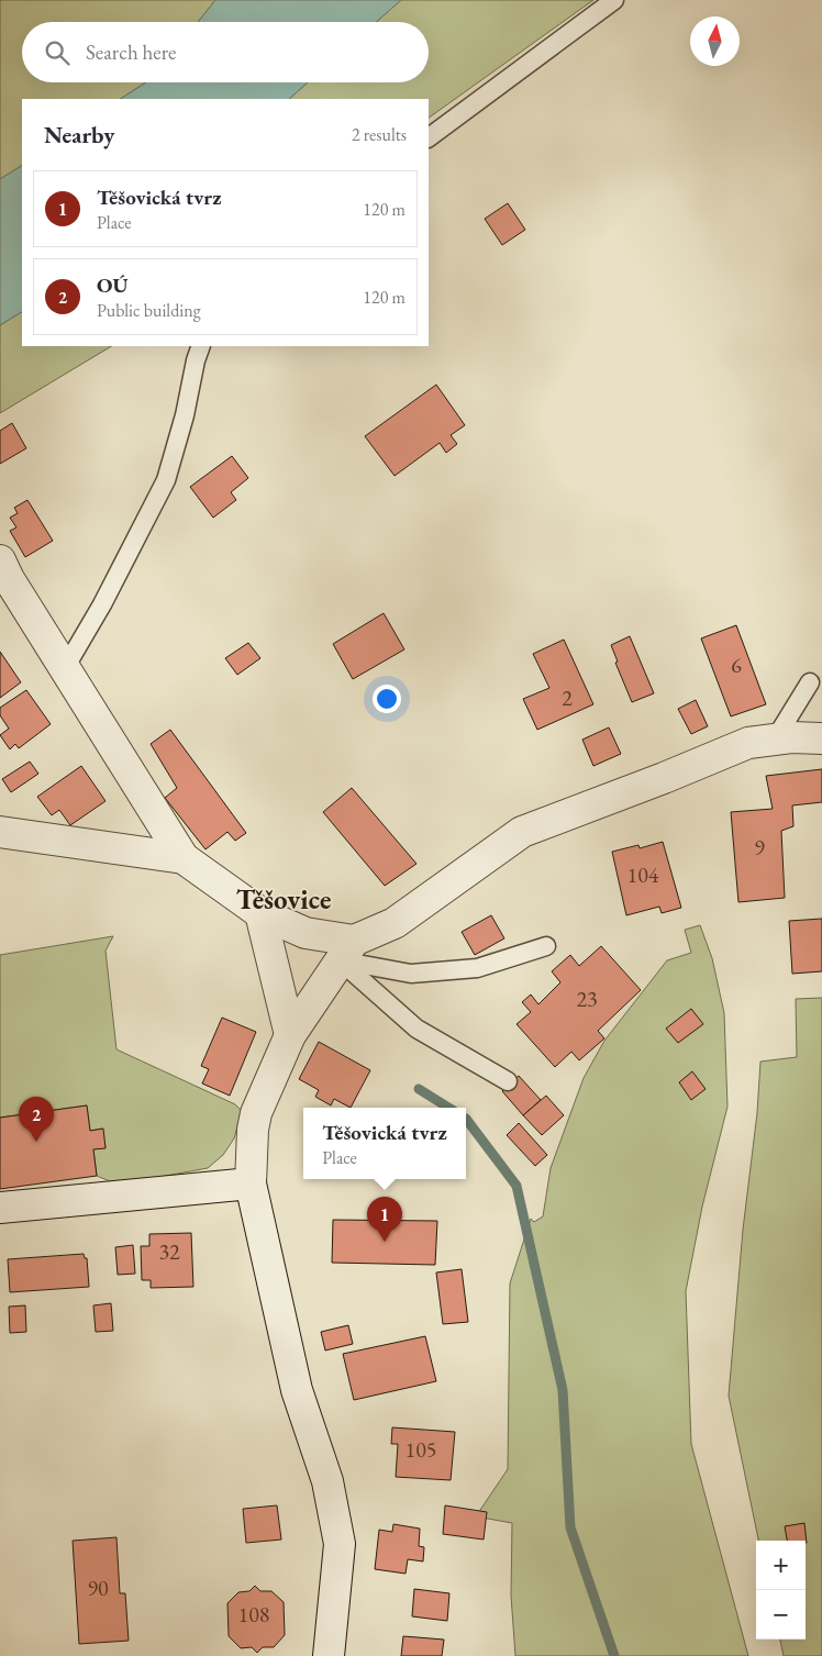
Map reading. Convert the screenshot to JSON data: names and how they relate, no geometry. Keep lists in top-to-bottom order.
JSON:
{
  "districts": ["Těšovice"],
  "house_numbers": [
    "6",
    "2",
    "9",
    "104",
    "23",
    "32",
    "105",
    "90",
    "108"
  ],
  "north": "top",
  "page": {
    "search": "Search here",
    "heading": ["Nearby", "2 results"],
    "list": [
      {
        "mark": "1",
        "name": "Těšovická tvrz",
        "note": "Place",
        "value": "120 m"
      },
      {
        "mark": "2",
        "name": "OÚ",
        "note": "Public building",
        "value": "120 m"
      }
    ],
    "pins": ["2", "1"],
    "popup": ["Těšovická tvrz", "Place"],
    "map_buttons": ["+", "−"]
  }
}
